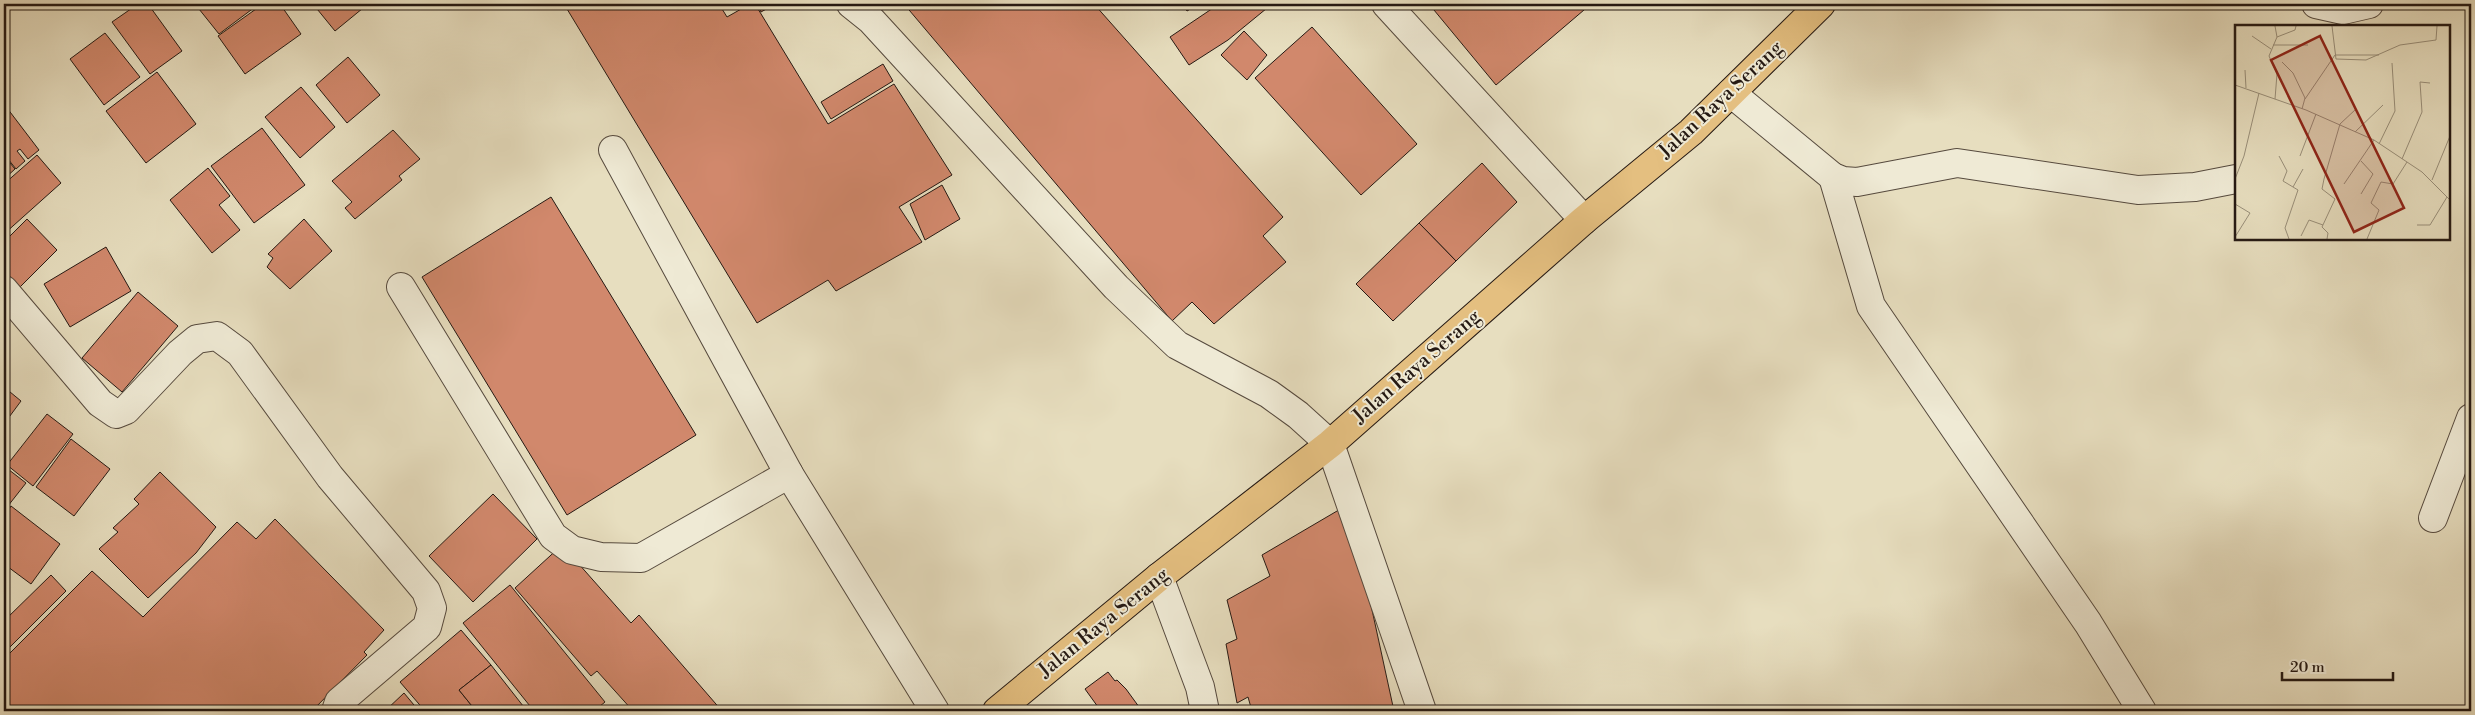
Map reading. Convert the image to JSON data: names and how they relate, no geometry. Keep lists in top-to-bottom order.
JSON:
{
  "streets": {
    "highway": ["Jalan Raya Serang"]
  },
  "scale_bar": "20 m"
}
